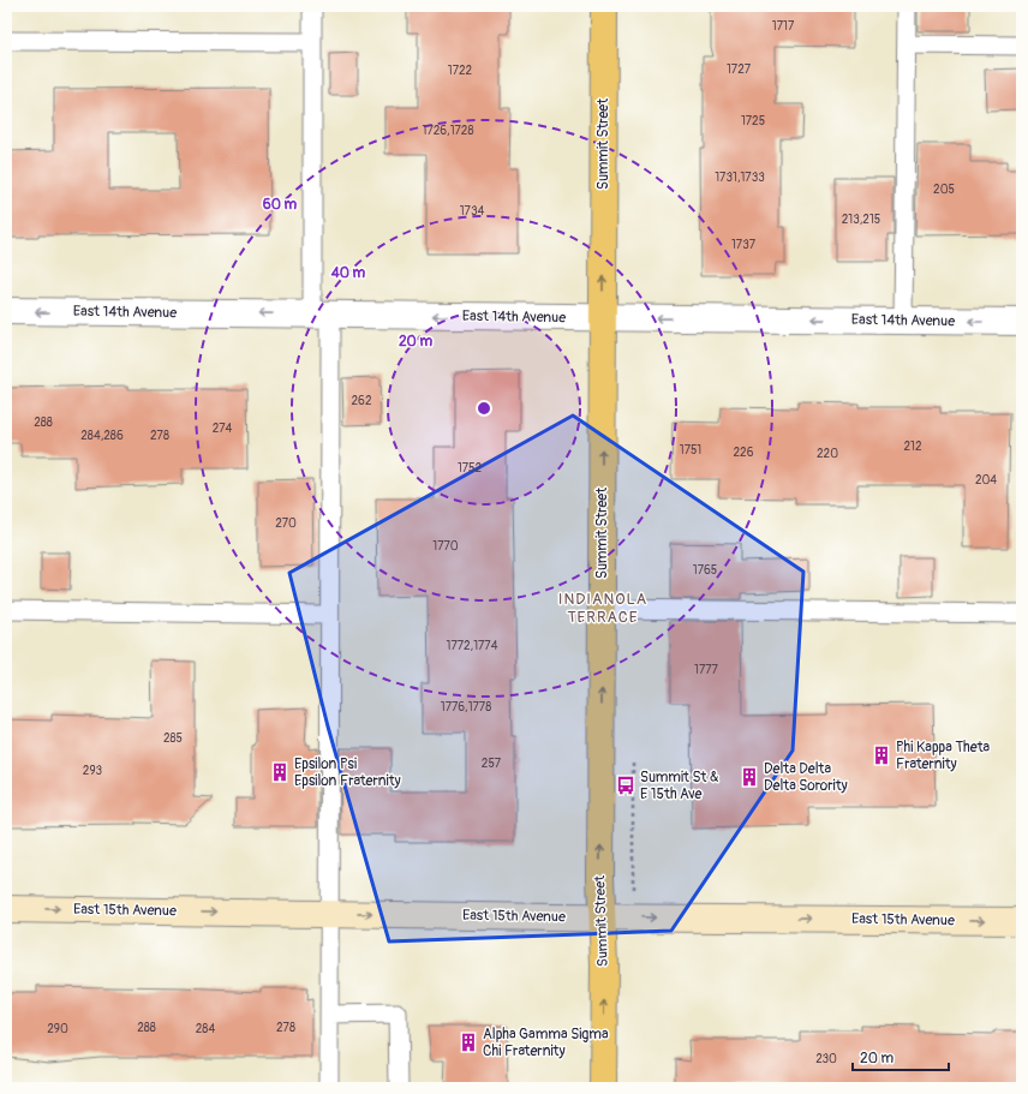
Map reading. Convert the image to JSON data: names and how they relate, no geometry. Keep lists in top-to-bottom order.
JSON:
{
  "streets": {
    "main road": ["Summit Street"],
    "street": ["East 14th Avenue", "East 15th Avenue"]
  },
  "crossings": [
    ["Summit Street", "East 14th Avenue"],
    ["Summit Street", "East 15th Avenue"]
  ],
  "one_way": ["Summit Street", "East 14th Avenue", "East 15th Avenue"],
  "districts": ["INDIANOLA TERRACE"],
  "places": {
    "building": [
      "Phi Kappa Theta Fraternity",
      "Epsilon Psi Epsilon Fraternity",
      "Delta Delta Delta Sorority",
      "Alpha Gamma Sigma Chi Fraternity"
    ],
    "bus stop": ["Summit St & E 15th Ave"]
  },
  "house_numbers": [
    "1717",
    "1727",
    "1722",
    "1725",
    "1726,1728",
    "1731,1733",
    "205",
    "1734",
    "213,215",
    "1737",
    "262",
    "288",
    "274",
    "284,286",
    "278",
    "212",
    "1751",
    "226",
    "220",
    "1752",
    "204",
    "270",
    "1770",
    "1765",
    "1772,1774",
    "1777",
    "1776,1778",
    "285",
    "257",
    "293",
    "288",
    "278",
    "290",
    "284",
    "230"
  ],
  "scale_bar": "20 m",
  "rings": ["60 m", "40 m", "20 m"]
}
